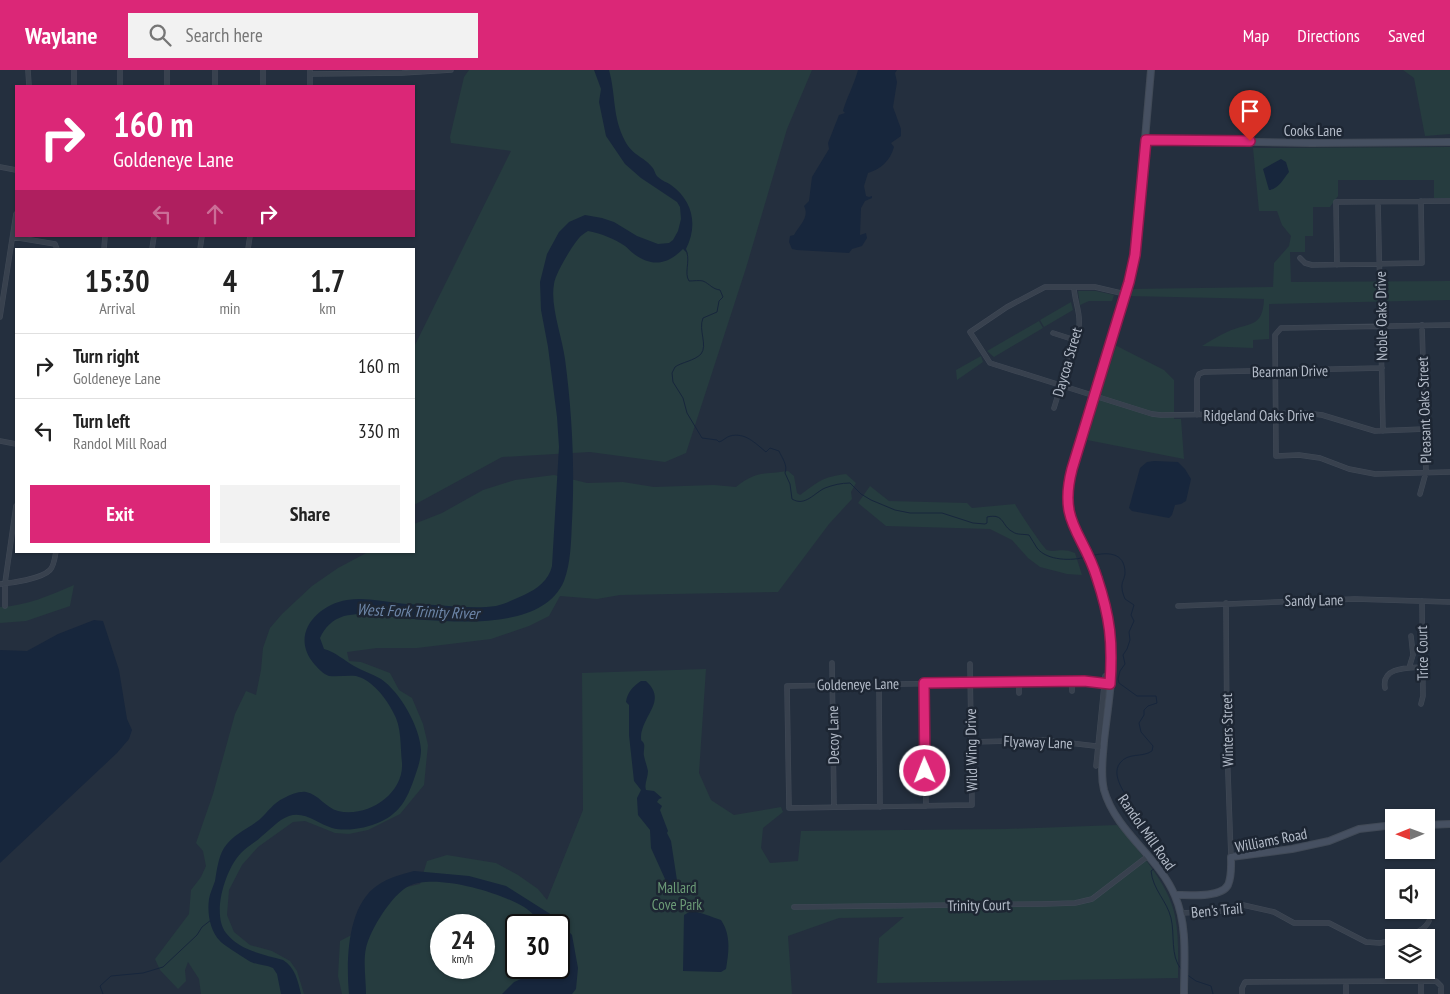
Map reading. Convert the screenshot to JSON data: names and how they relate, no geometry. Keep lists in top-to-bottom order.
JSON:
{
  "streets": {
    "main road": ["Cooks Lane", "Randol Mill Road", "Williams Road"],
    "street": [
      "Noble Oaks Drive",
      "Daycoa Street",
      "Bearman Drive",
      "Pleasant Oaks Street",
      "Ridgeland Oaks Drive",
      "Sandy Lane",
      "Trice Court",
      "Goldeneye Lane",
      "Winters Street",
      "Decoy Lane",
      "Flyaway Lane",
      "Wild Wing Drive",
      "Trinity Court",
      "Ben's Trail"
    ]
  },
  "crossings": [
    ["Cooks Lane", "Randol Mill Road"],
    ["Noble Oaks Drive", "Bearman Drive"],
    ["Noble Oaks Drive", "Ridgeland Oaks Drive"],
    ["Daycoa Street", "Ridgeland Oaks Drive"],
    ["Bearman Drive", "Ridgeland Oaks Drive"],
    ["Pleasant Oaks Street", "Ridgeland Oaks Drive"],
    ["Ridgeland Oaks Drive", "Randol Mill Road"],
    ["Sandy Lane", "Trice Court"],
    ["Sandy Lane", "Winters Street"],
    ["Goldeneye Lane", "Decoy Lane"],
    ["Goldeneye Lane", "Wild Wing Drive"],
    ["Goldeneye Lane", "Randol Mill Road"],
    ["Winters Street", "Williams Road"],
    ["Flyaway Lane", "Wild Wing Drive"],
    ["Flyaway Lane", "Randol Mill Road"],
    ["Randol Mill Road", "Williams Road"],
    ["Randol Mill Road", "Trinity Court"],
    ["Randol Mill Road", "Ben's Trail"]
  ],
  "water": ["West Fork Trinity River"],
  "parks": ["Mallard Cove Park"],
  "north": "left",
  "page": {
    "header": "Waylane",
    "search": "Search here",
    "nav": ["Map", "Directions", "Saved"],
    "turn": ["160 m", "Goldeneye Lane"],
    "eta": [
      "15:30",
      "Arrival",
      "4",
      "min",
      "1.7",
      "km"
    ],
    "list": [
      {
        "name": "Turn right",
        "note": "Goldeneye Lane",
        "value": "160 m"
      },
      {
        "name": "Turn left",
        "note": "Randol Mill Road",
        "value": "330 m"
      }
    ],
    "buttons": ["Exit", "Share"],
    "speed": "24 km/h",
    "limit": "30"
  }
}
